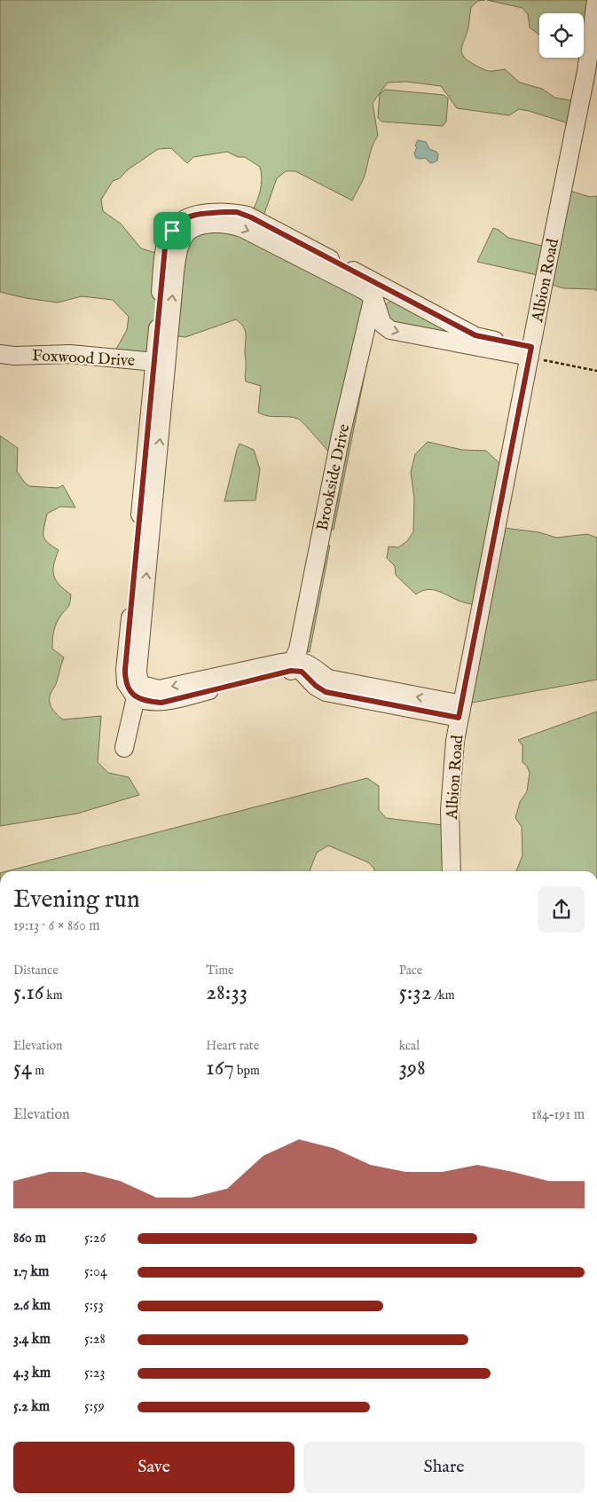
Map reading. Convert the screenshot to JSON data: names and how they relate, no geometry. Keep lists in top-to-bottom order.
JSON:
{
  "streets": {
    "street": ["Albion Road", "Foxwood Drive", "Brookside Drive"]
  },
  "page": {
    "heading": ["Evening run", "19:13 · 6 × 860 m"],
    "stats": [
      ["Distance", "5.16 km"],
      ["Time", "28:33"],
      ["Pace", "5:32 /km"],
      ["Elevation", "54 m"],
      ["Heart rate", "167 bpm"],
      ["kcal", "398"]
    ],
    "chart": ["Elevation", "184–191 m"],
    "list": [
      {
        "name": "860 m",
        "note": "5:26"
      },
      {
        "name": "1.7 km",
        "note": "5:04"
      },
      {
        "name": "2.6 km",
        "note": "5:53"
      },
      {
        "name": "3.4 km",
        "note": "5:28"
      },
      {
        "name": "4.3 km",
        "note": "5:23"
      },
      {
        "name": "5.2 km",
        "note": "5:59"
      }
    ],
    "buttons": ["Save", "Share"]
  }
}
